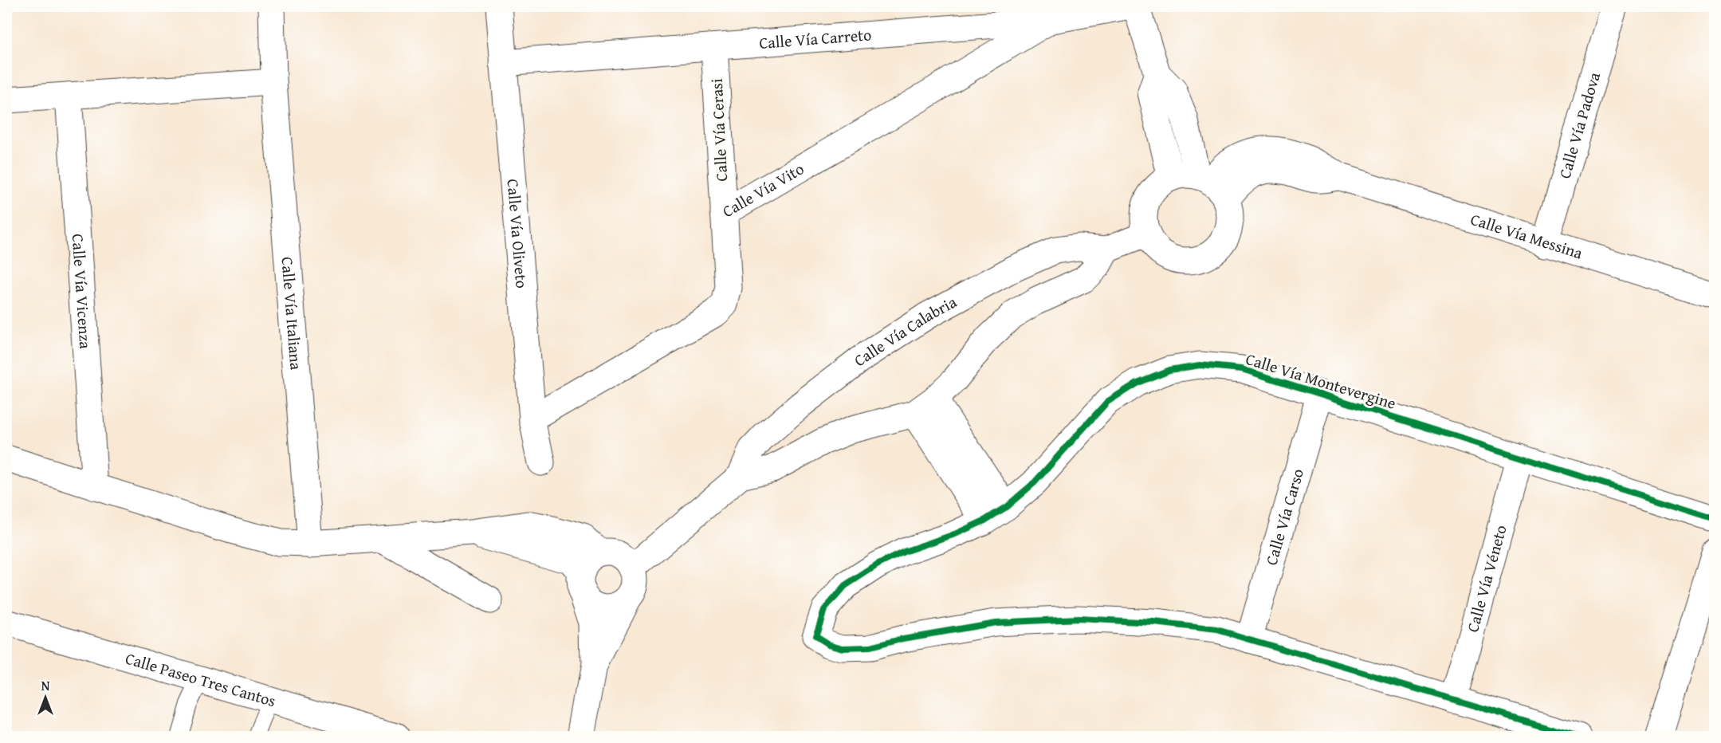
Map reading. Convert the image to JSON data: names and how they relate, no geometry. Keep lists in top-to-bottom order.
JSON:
{
  "streets": {
    "street": [
      "Calle Vía Carreto",
      "Calle Vía Padova",
      "Calle Vía Cerasi",
      "Calle Vía Vito",
      "Calle Vía Oliveto",
      "Calle Vía Messina",
      "Calle Vía Vicenza",
      "Calle Vía Italiana",
      "Calle Vía Calabria",
      "Calle Vía Montevergine",
      "Calle Vía Carso",
      "Calle Vía Véneto",
      "Calle Paseo Tres Cantos"
    ]
  },
  "crossings": [
    ["Calle Vía Carreto", "Calle Vía Cerasi"],
    ["Calle Vía Carreto", "Calle Vía Vito"],
    ["Calle Vía Carreto", "Calle Vía Oliveto"],
    ["Calle Vía Padova", "Calle Vía Messina"],
    ["Calle Vía Cerasi", "Calle Vía Vito"],
    ["Calle Vía Vito", "Calle Vía Oliveto"],
    ["Calle Vía Messina", "Calle Vía Calabria"],
    ["Calle Vía Montevergine", "Calle Vía Carso"],
    ["Calle Vía Montevergine", "Calle Vía Véneto"]
  ],
  "north": "top"
}
